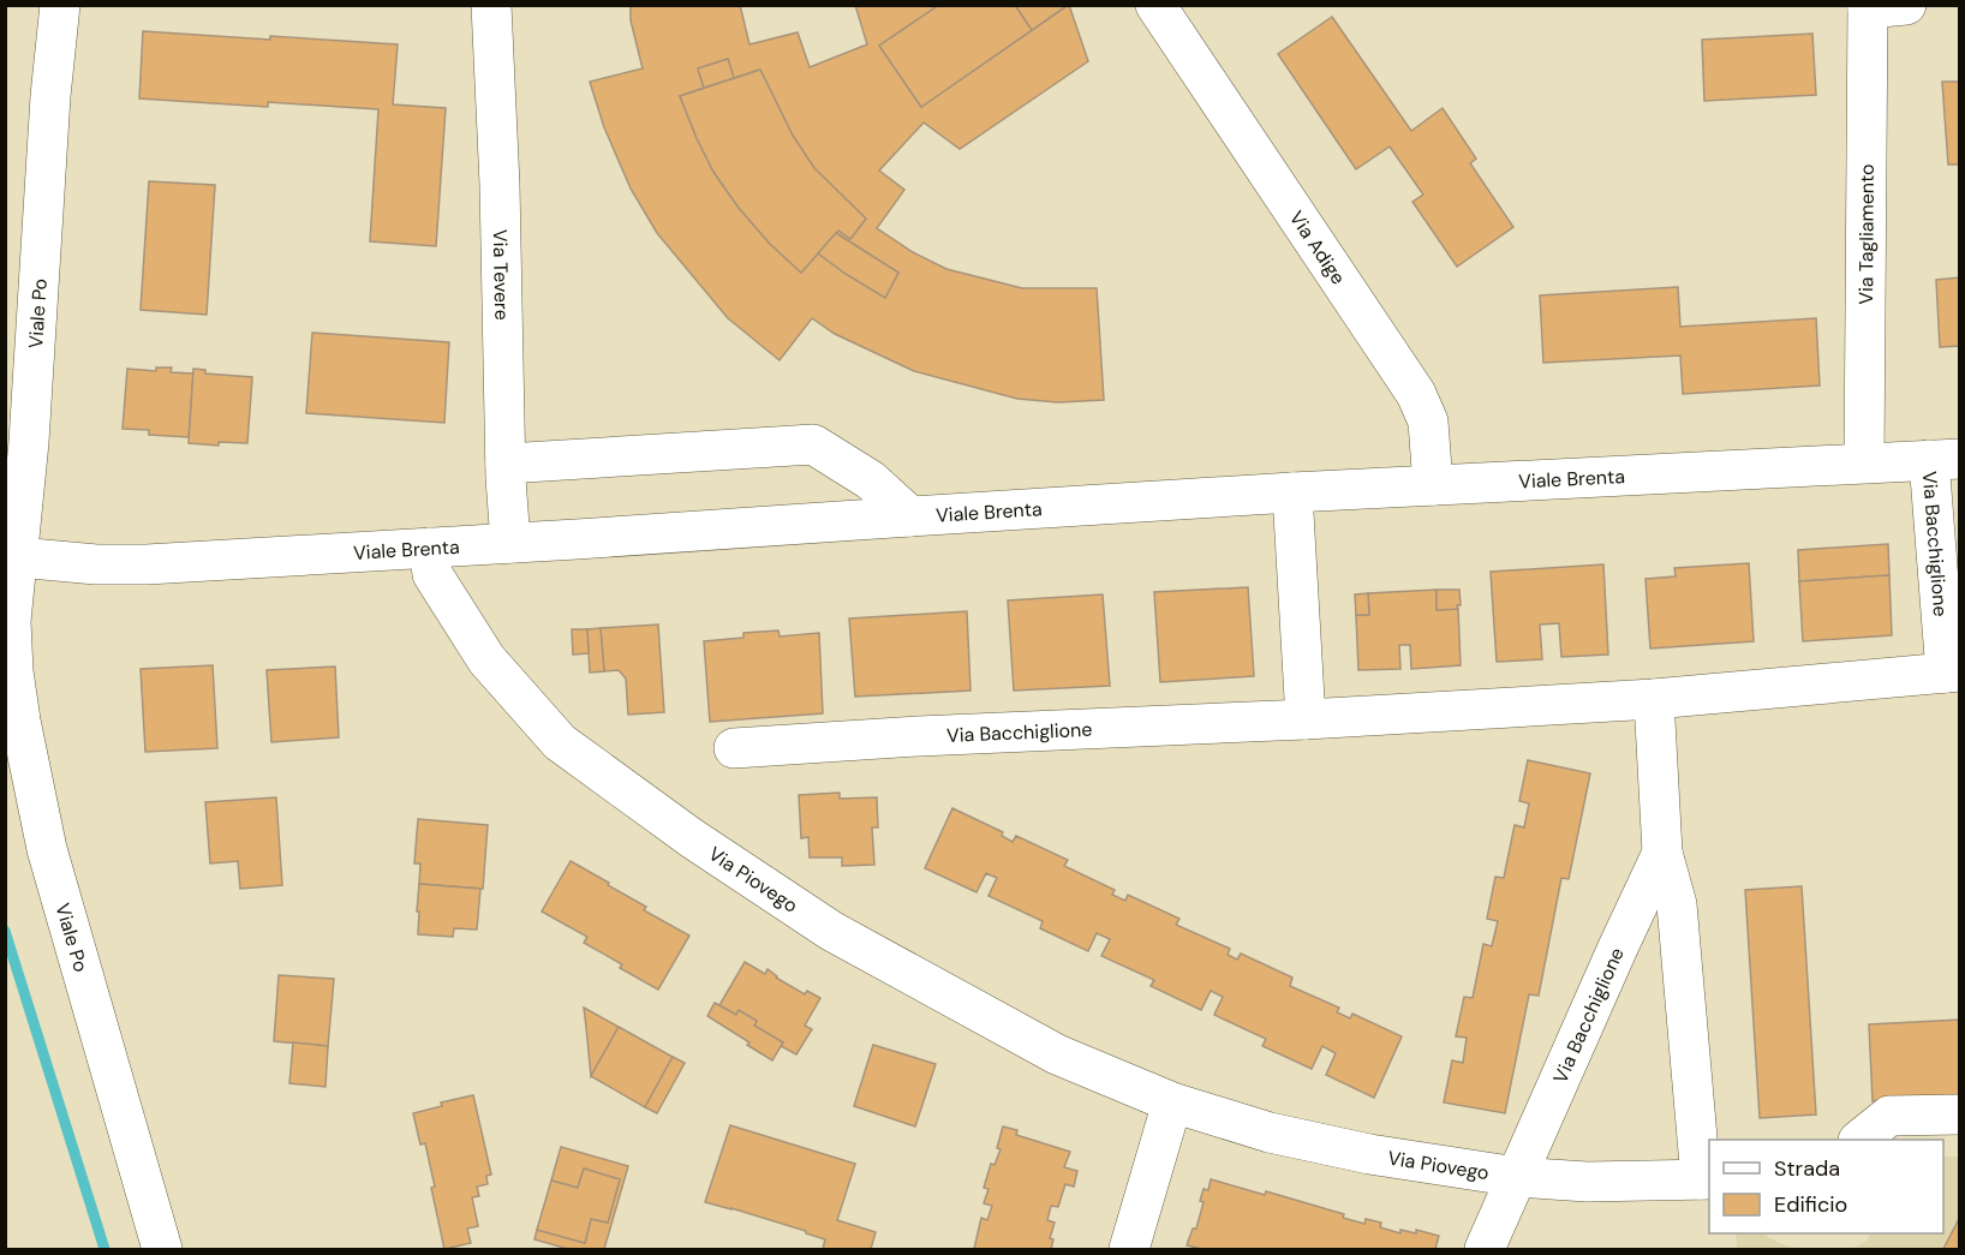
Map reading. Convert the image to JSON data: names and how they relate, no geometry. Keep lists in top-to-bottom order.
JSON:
{
  "streets": {
    "street": [
      "Via Tagliamento",
      "Via Adige",
      "Via Tevere",
      "Viale Po",
      "Viale Brenta",
      "Via Bacchiglione",
      "Via Piovego"
    ]
  },
  "crossings": [
    ["Via Tagliamento", "Viale Brenta"],
    ["Via Adige", "Viale Brenta"],
    ["Via Tevere", "Viale Brenta"],
    ["Viale Po", "Viale Brenta"],
    ["Viale Brenta", "Via Bacchiglione"],
    ["Viale Brenta", "Via Piovego"],
    ["Via Bacchiglione", "Via Piovego"]
  ],
  "legend": ["Strada", "Edificio"]
}
